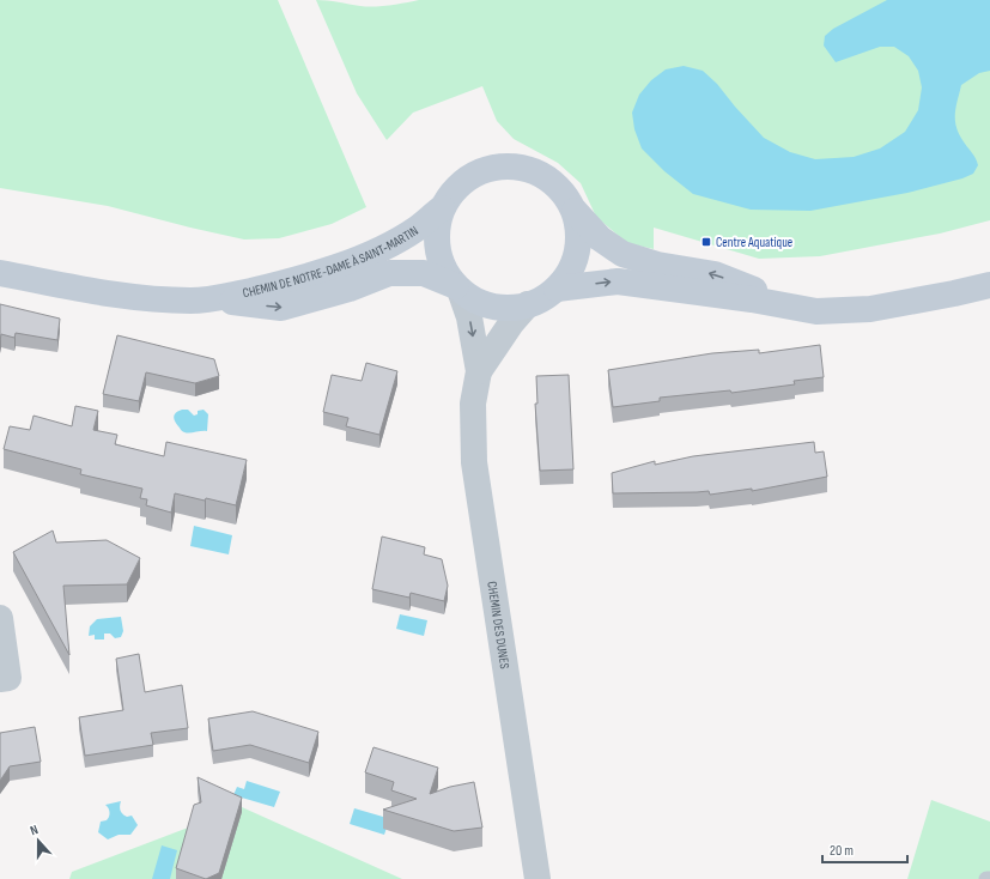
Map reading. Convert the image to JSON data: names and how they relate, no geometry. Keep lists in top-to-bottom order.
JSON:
{
  "streets": {
    "street": ["CHEMIN DE NOTRE-DAME À SAINT-MARTIN", "CHEMIN DES DUNES"]
  },
  "crossings": [
    ["CHEMIN DE NOTRE-DAME À SAINT-MARTIN", "CHEMIN DES DUNES"]
  ],
  "places": {
    "transit": ["Centre Aquatique"]
  },
  "scale_bar": "20 m",
  "north": "top"
}
